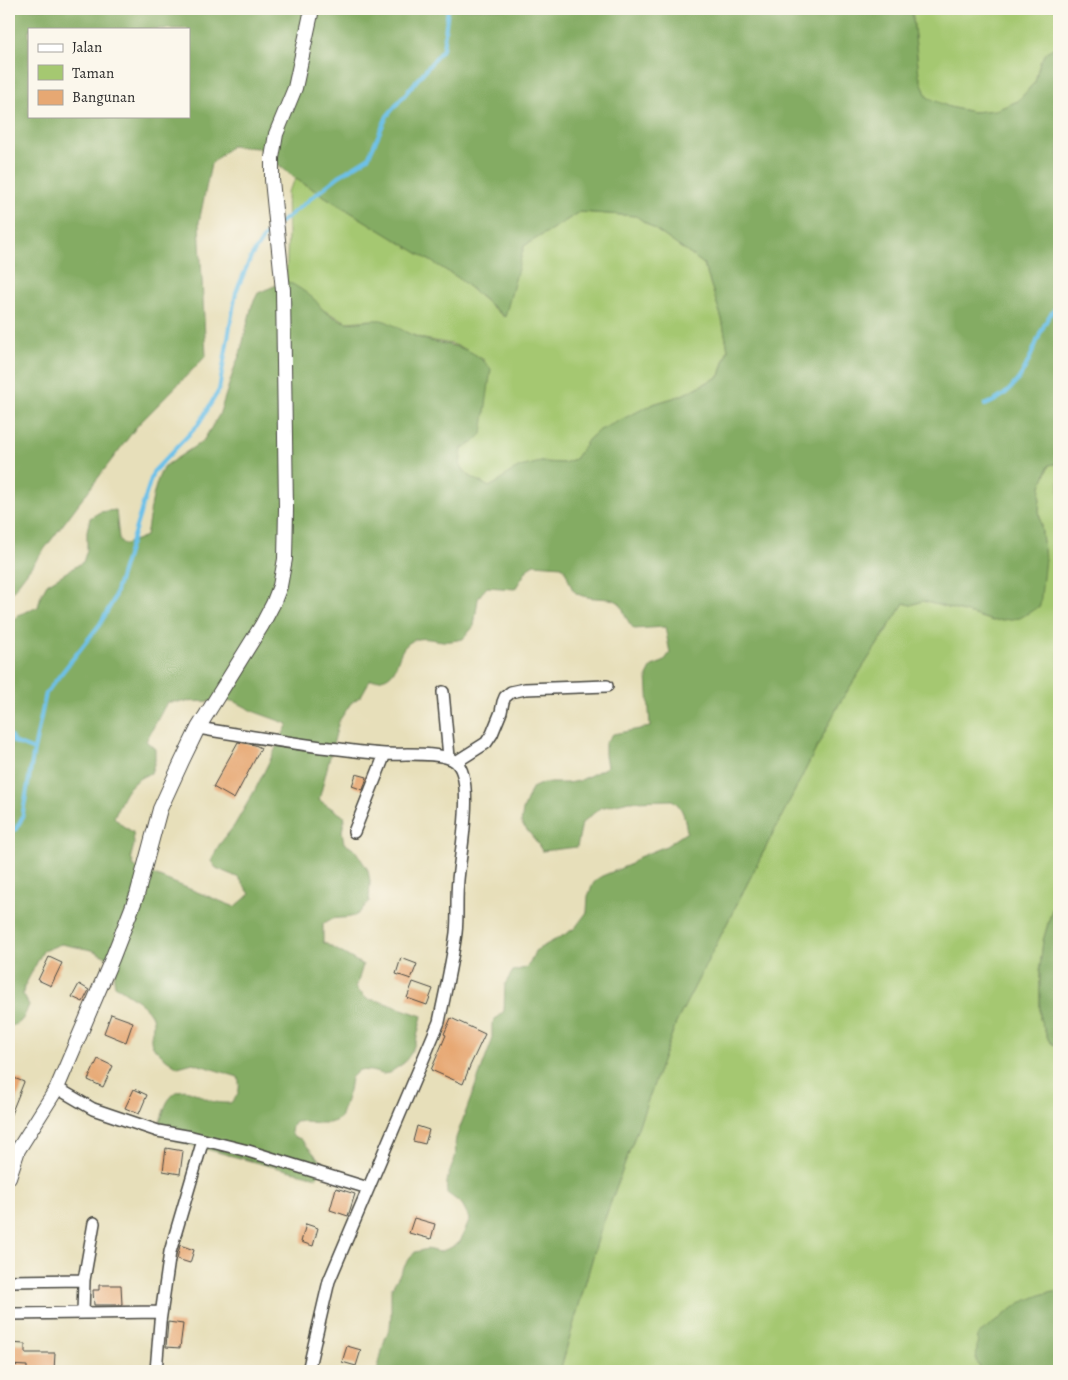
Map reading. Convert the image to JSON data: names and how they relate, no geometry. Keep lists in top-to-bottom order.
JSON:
{
  "legend": ["Jalan", "Taman", "Bangunan"]
}
